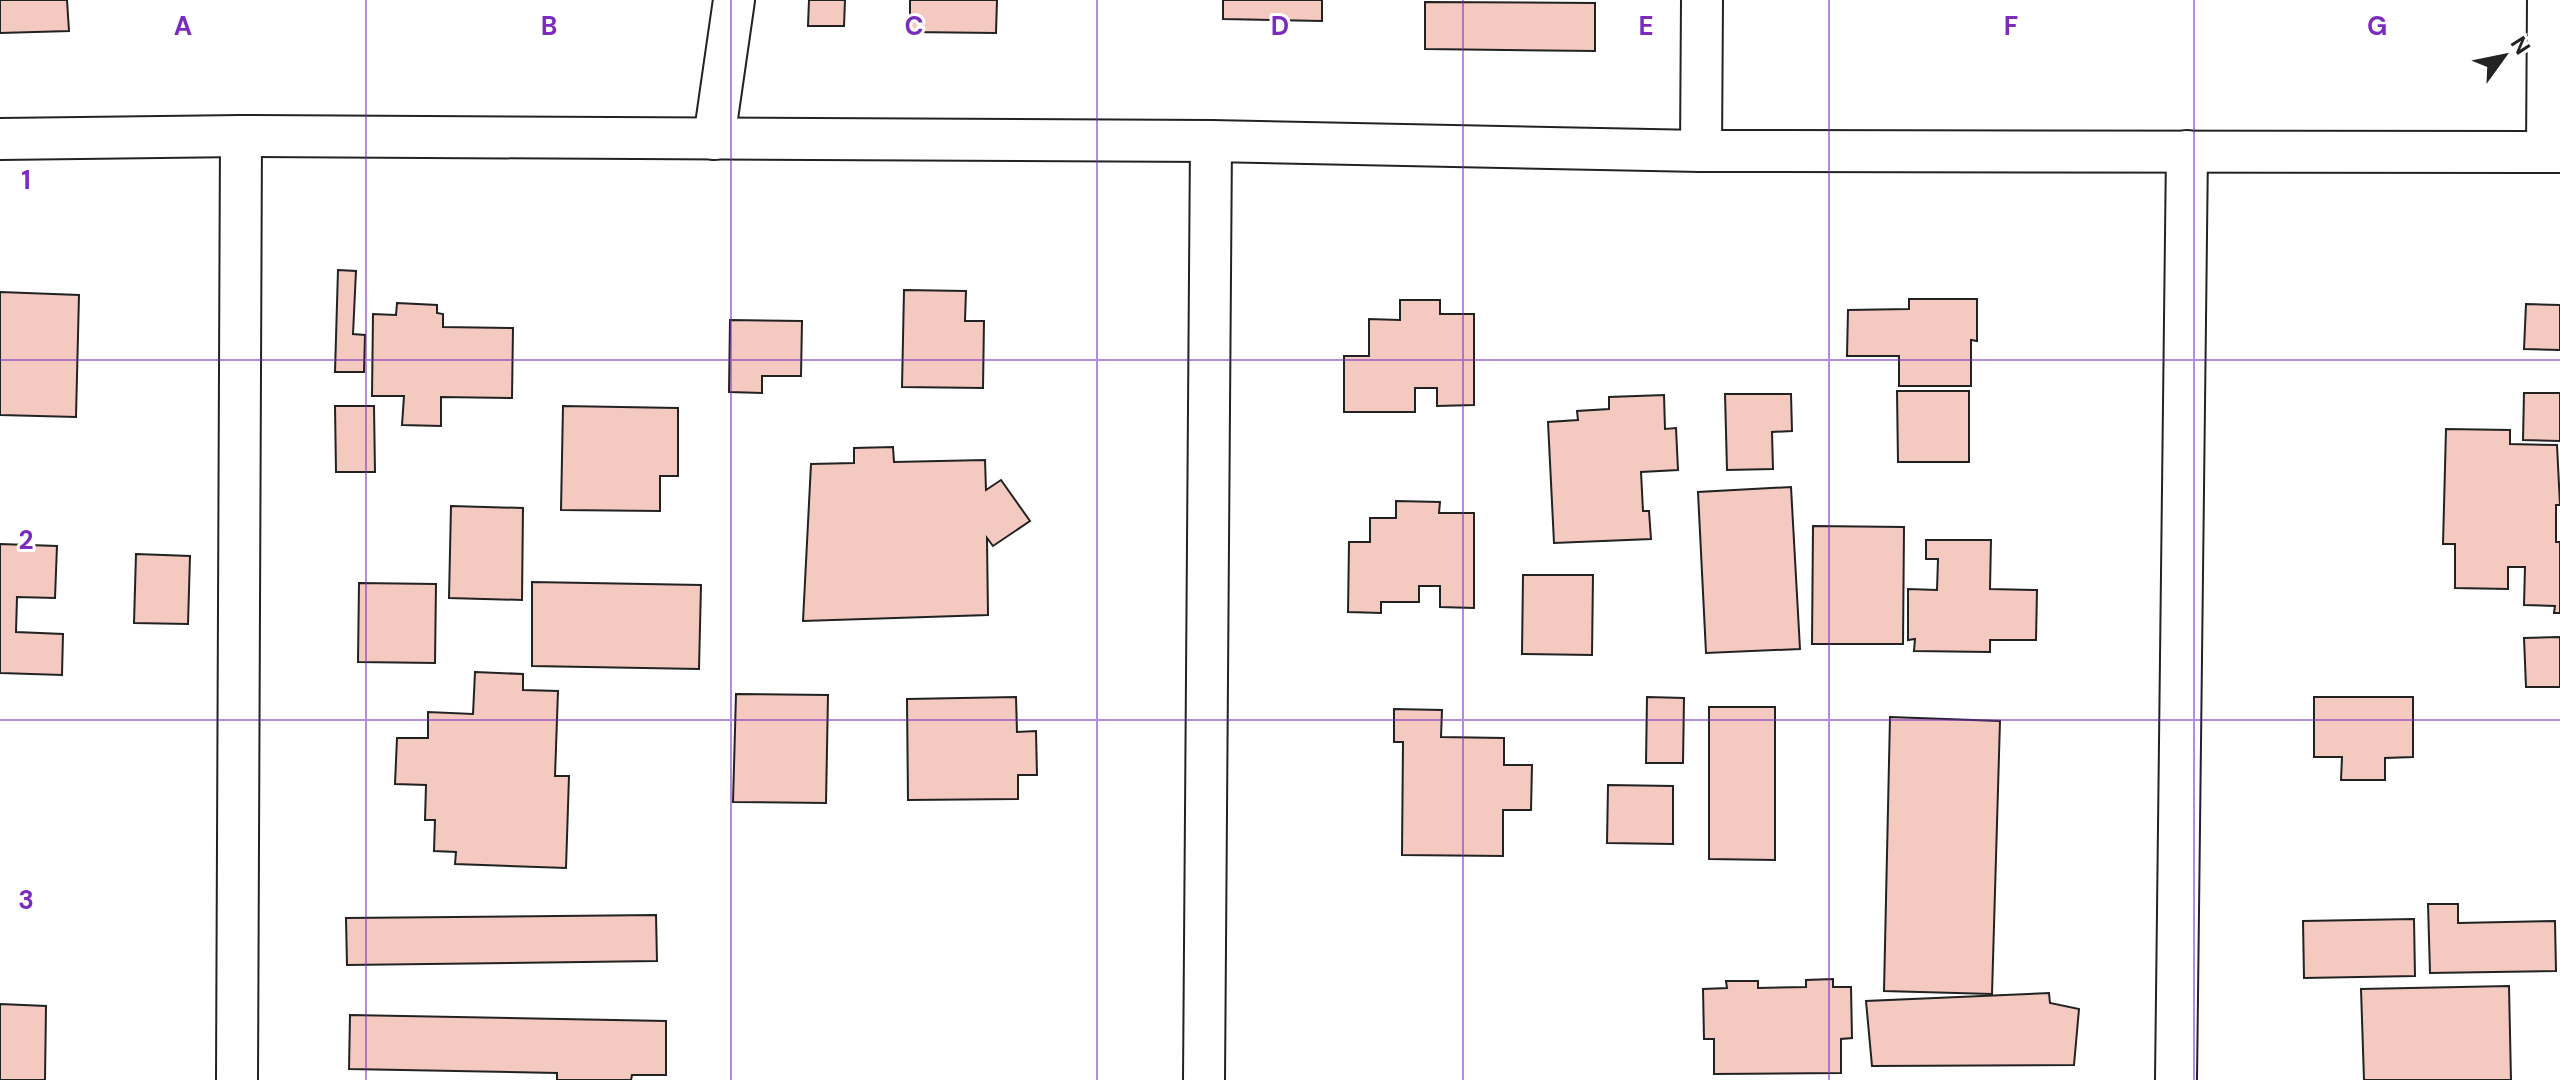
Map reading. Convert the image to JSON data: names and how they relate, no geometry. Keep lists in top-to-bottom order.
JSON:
{
  "north": "top right",
  "grid": {
    "columns": [
      "A",
      "B",
      "C",
      "D",
      "E",
      "F",
      "G"
    ],
    "rows": ["1", "2", "3"]
  }
}
